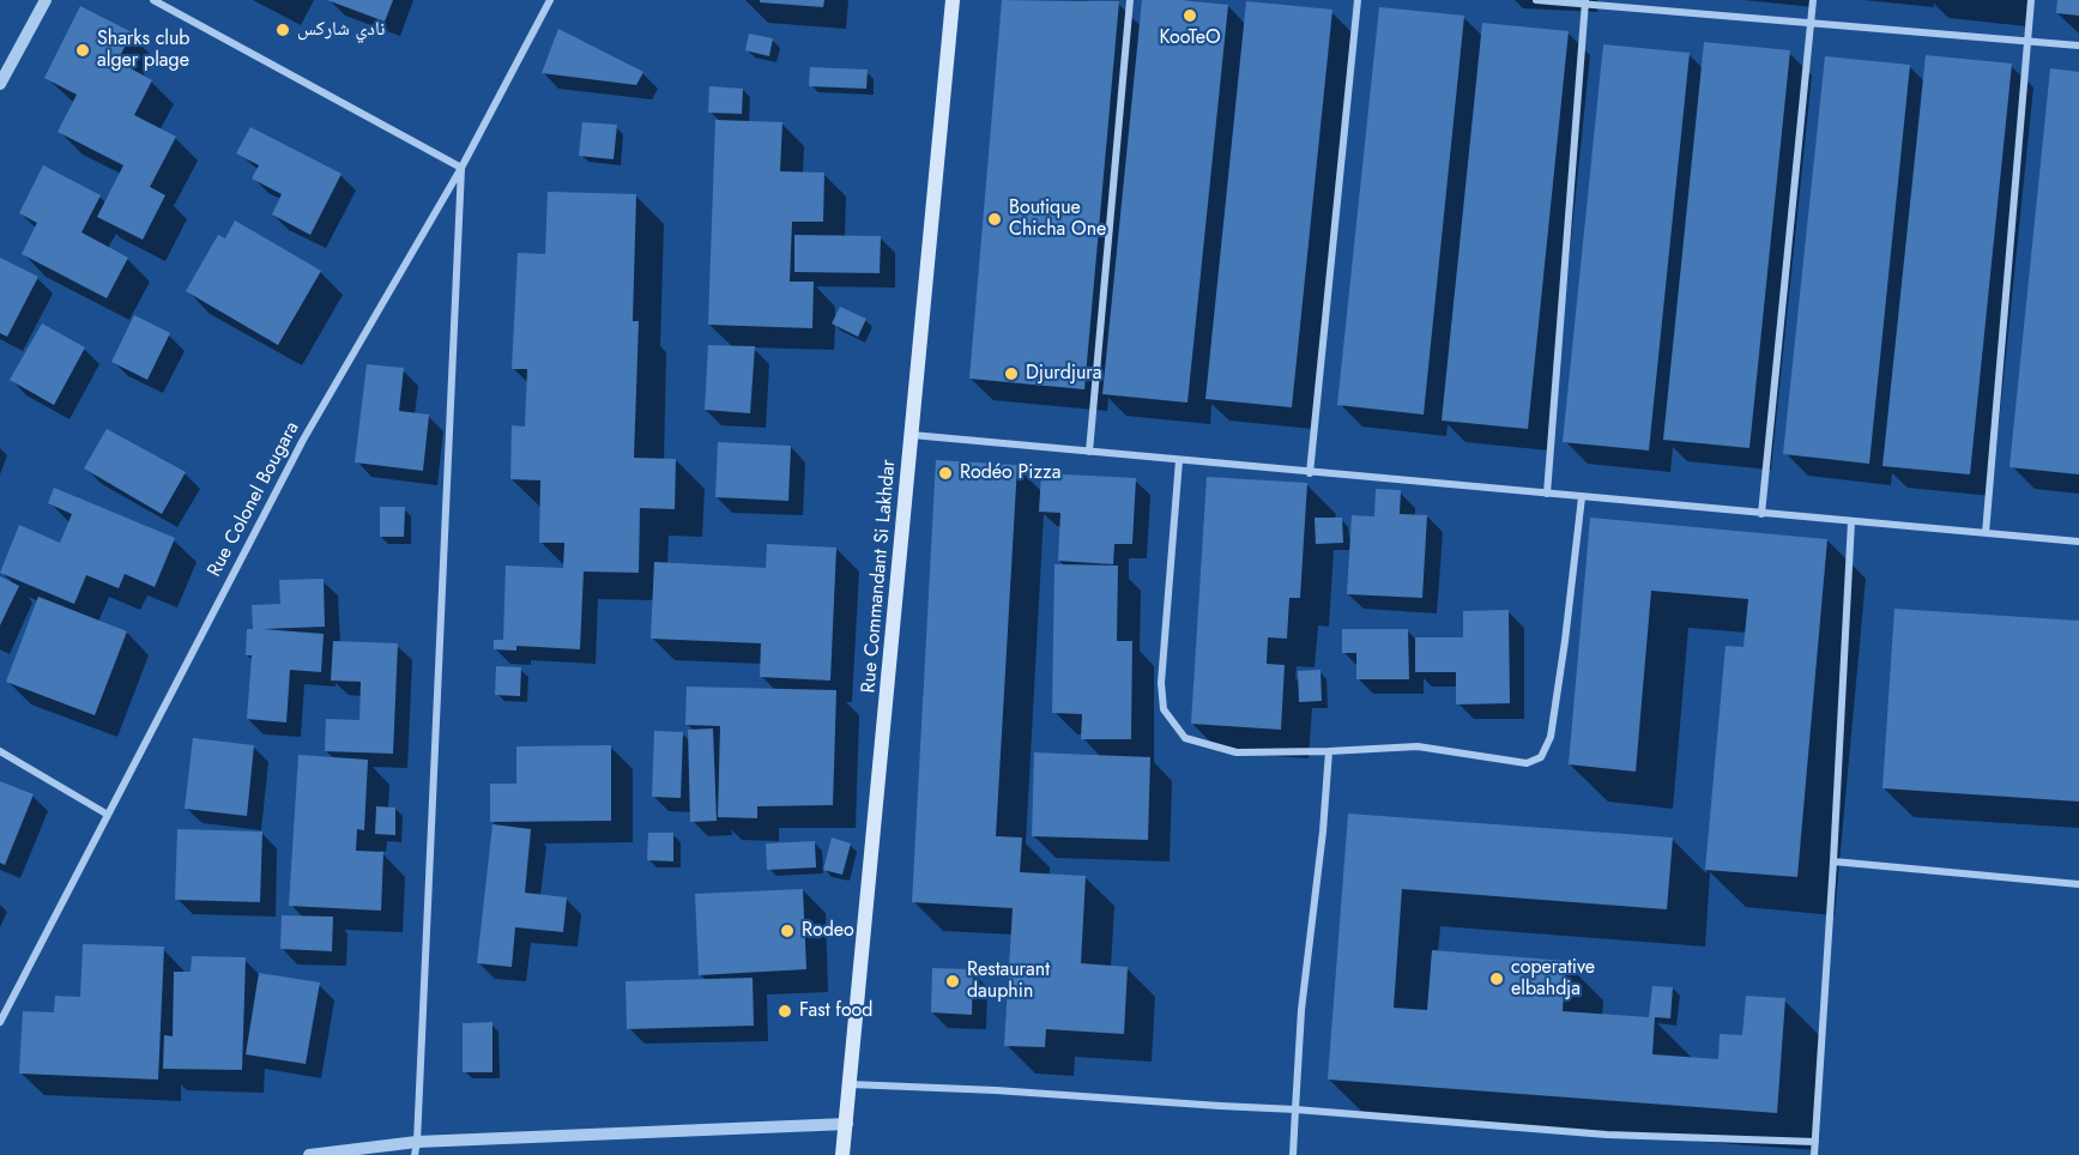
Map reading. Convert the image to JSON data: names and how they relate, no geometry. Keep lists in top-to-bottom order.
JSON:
{
  "streets": {
    "main road": ["Rue Commandant Si Lakhdar"],
    "street": ["Rue Colonel Bougara"]
  },
  "places": [
    "KooTeO",
    "نادي شاركس",
    "Sharks club alger plage",
    "Boutique Chicha One",
    "Djurdjura",
    "Rodéo Pizza",
    "Rodeo",
    "coperative elbahdja",
    "Restaurant dauphin",
    "Fast food"
  ]
}
